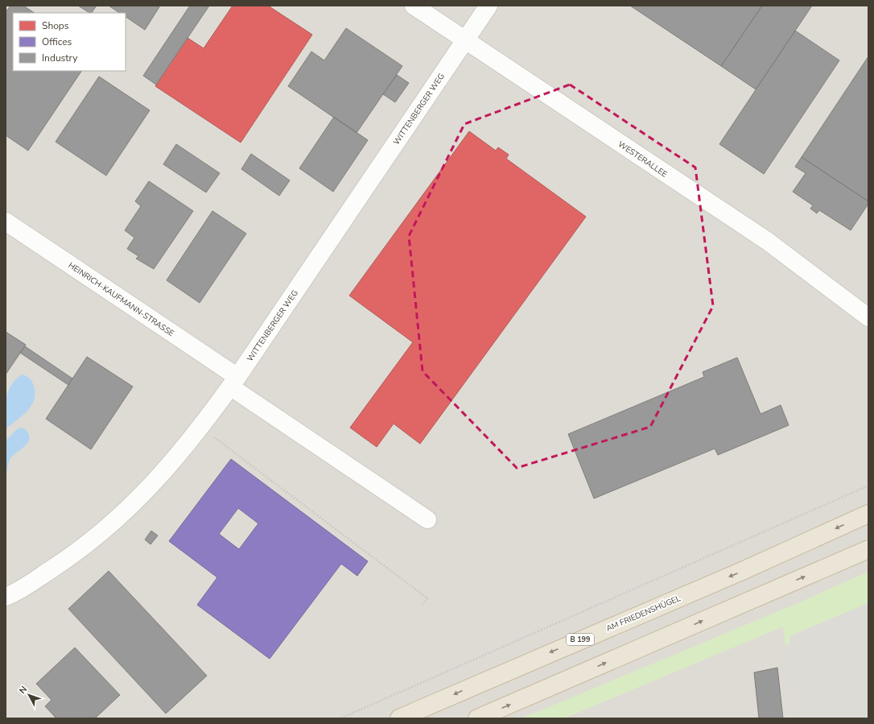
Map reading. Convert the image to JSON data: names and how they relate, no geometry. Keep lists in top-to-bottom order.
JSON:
{
  "streets": {
    "highway": ["AM FRIEDENSHÜGEL", "B 199"],
    "street": ["WITTENBERGER WEG", "WESTERALLEE", "HEINRICH-KAUFMANN-STRASSE"]
  },
  "crossings": [
    ["WITTENBERGER WEG", "WESTERALLEE"],
    ["WITTENBERGER WEG", "HEINRICH-KAUFMANN-STRASSE"]
  ],
  "legend": ["Shops", "Offices", "Industry"],
  "north": "top left"
}
